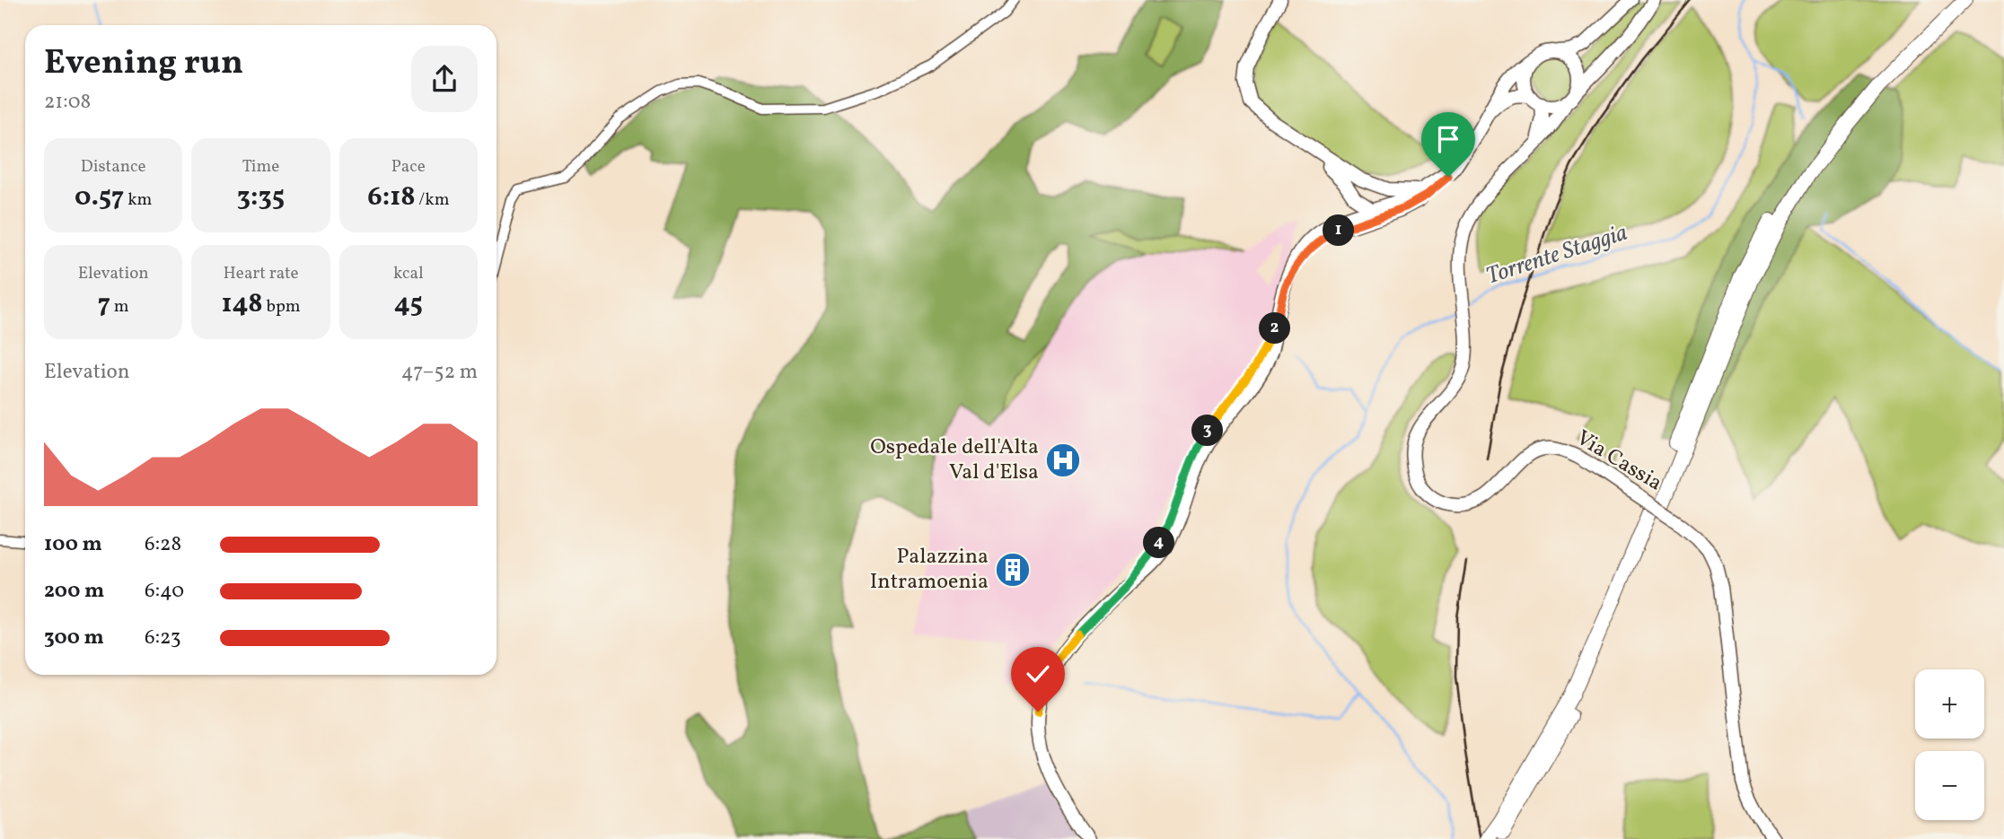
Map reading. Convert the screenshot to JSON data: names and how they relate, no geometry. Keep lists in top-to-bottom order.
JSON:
{
  "streets": {
    "main road": ["Via Cassia"]
  },
  "water": ["Torrente Staggia"],
  "places": {
    "hospital": ["Ospedale dell'Alta Val d'Elsa"],
    "building": ["Palazzina Intramoenia"]
  },
  "page": {
    "heading": ["Evening run", "21:08"],
    "stats": [
      ["Distance", "0.57 km"],
      ["Time", "3:35"],
      ["Pace", "6:18 /km"],
      ["Elevation", "7 m"],
      ["Heart rate", "148 bpm"],
      ["kcal", "45"]
    ],
    "pins": [
      "1",
      "2",
      "3",
      "4"
    ],
    "chart": ["Elevation", "47–52 m"],
    "list": [
      {
        "name": "100 m",
        "note": "6:28"
      },
      {
        "name": "200 m",
        "note": "6:40"
      },
      {
        "name": "300 m",
        "note": "6:23"
      }
    ],
    "map_buttons": ["+", "−"]
  }
}
